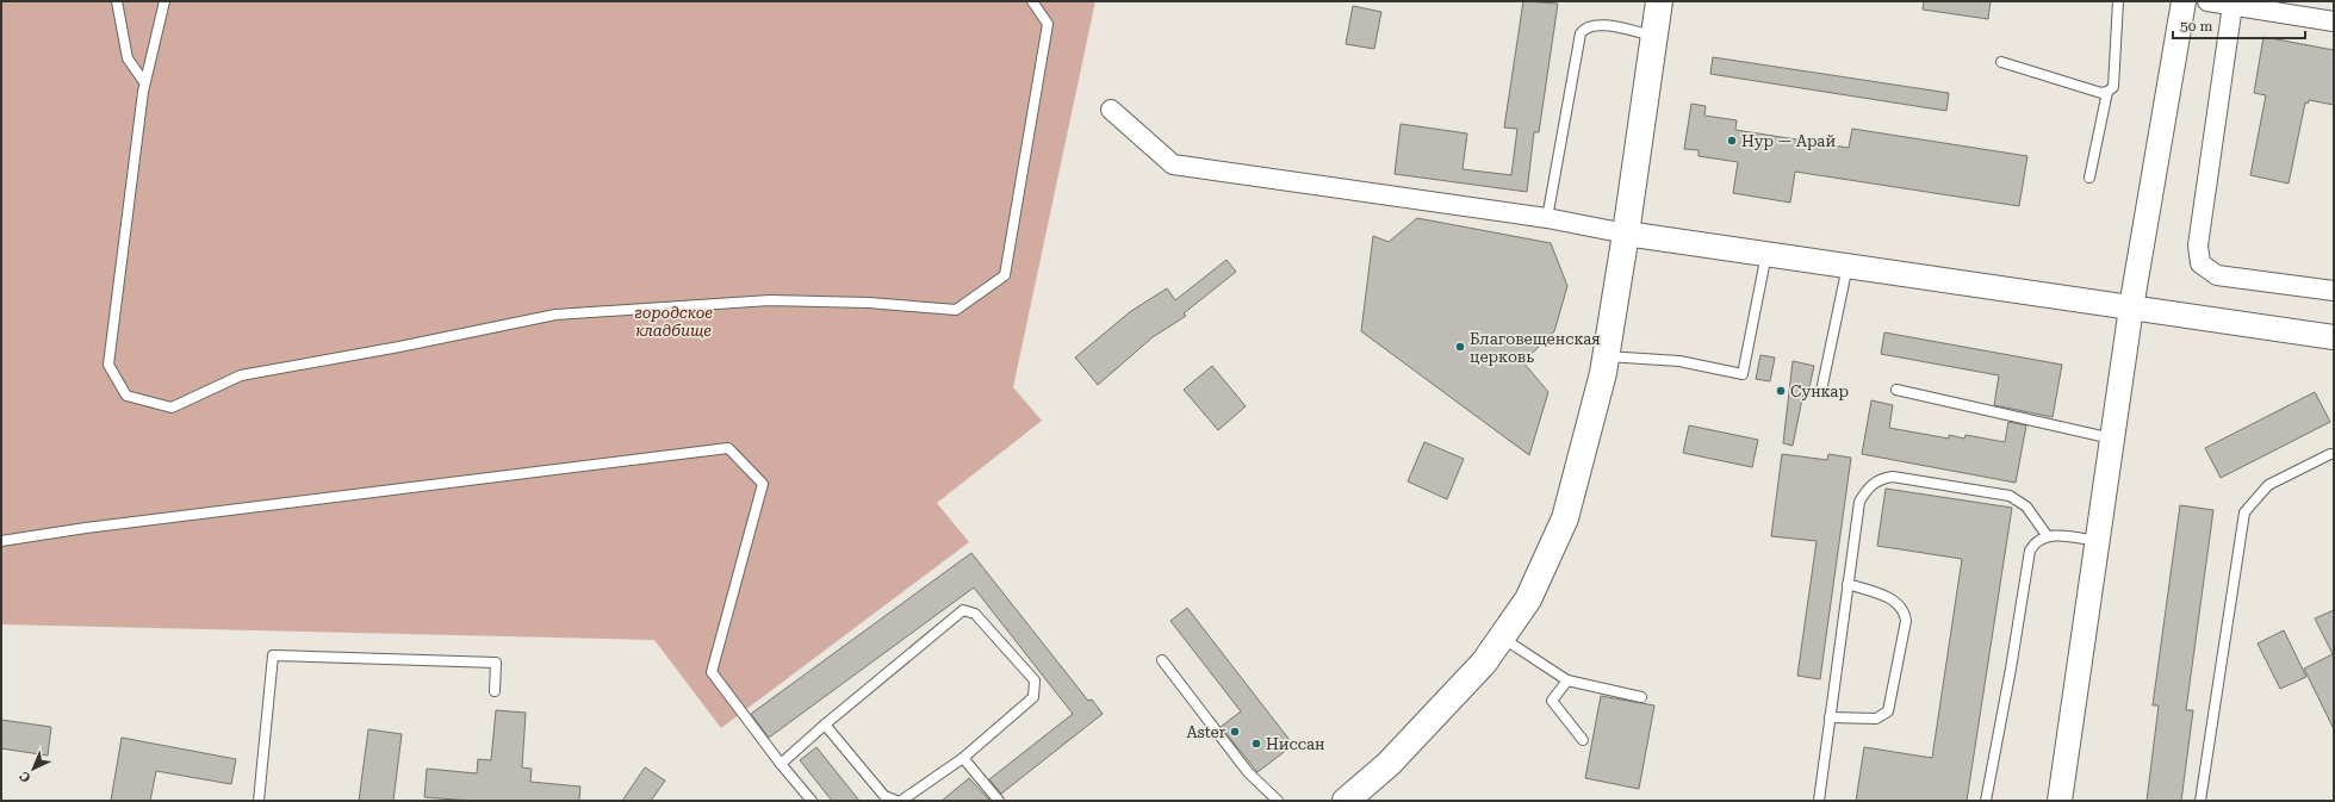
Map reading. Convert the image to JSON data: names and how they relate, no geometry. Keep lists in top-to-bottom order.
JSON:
{
  "parks": ["городское кладбище"],
  "places": [
    "Нур — Арай",
    "Благовещенская церковь",
    "Сункар",
    "Aster",
    "Ниссан"
  ],
  "scale_bar": "50 m",
  "north": "bottom left"
}
